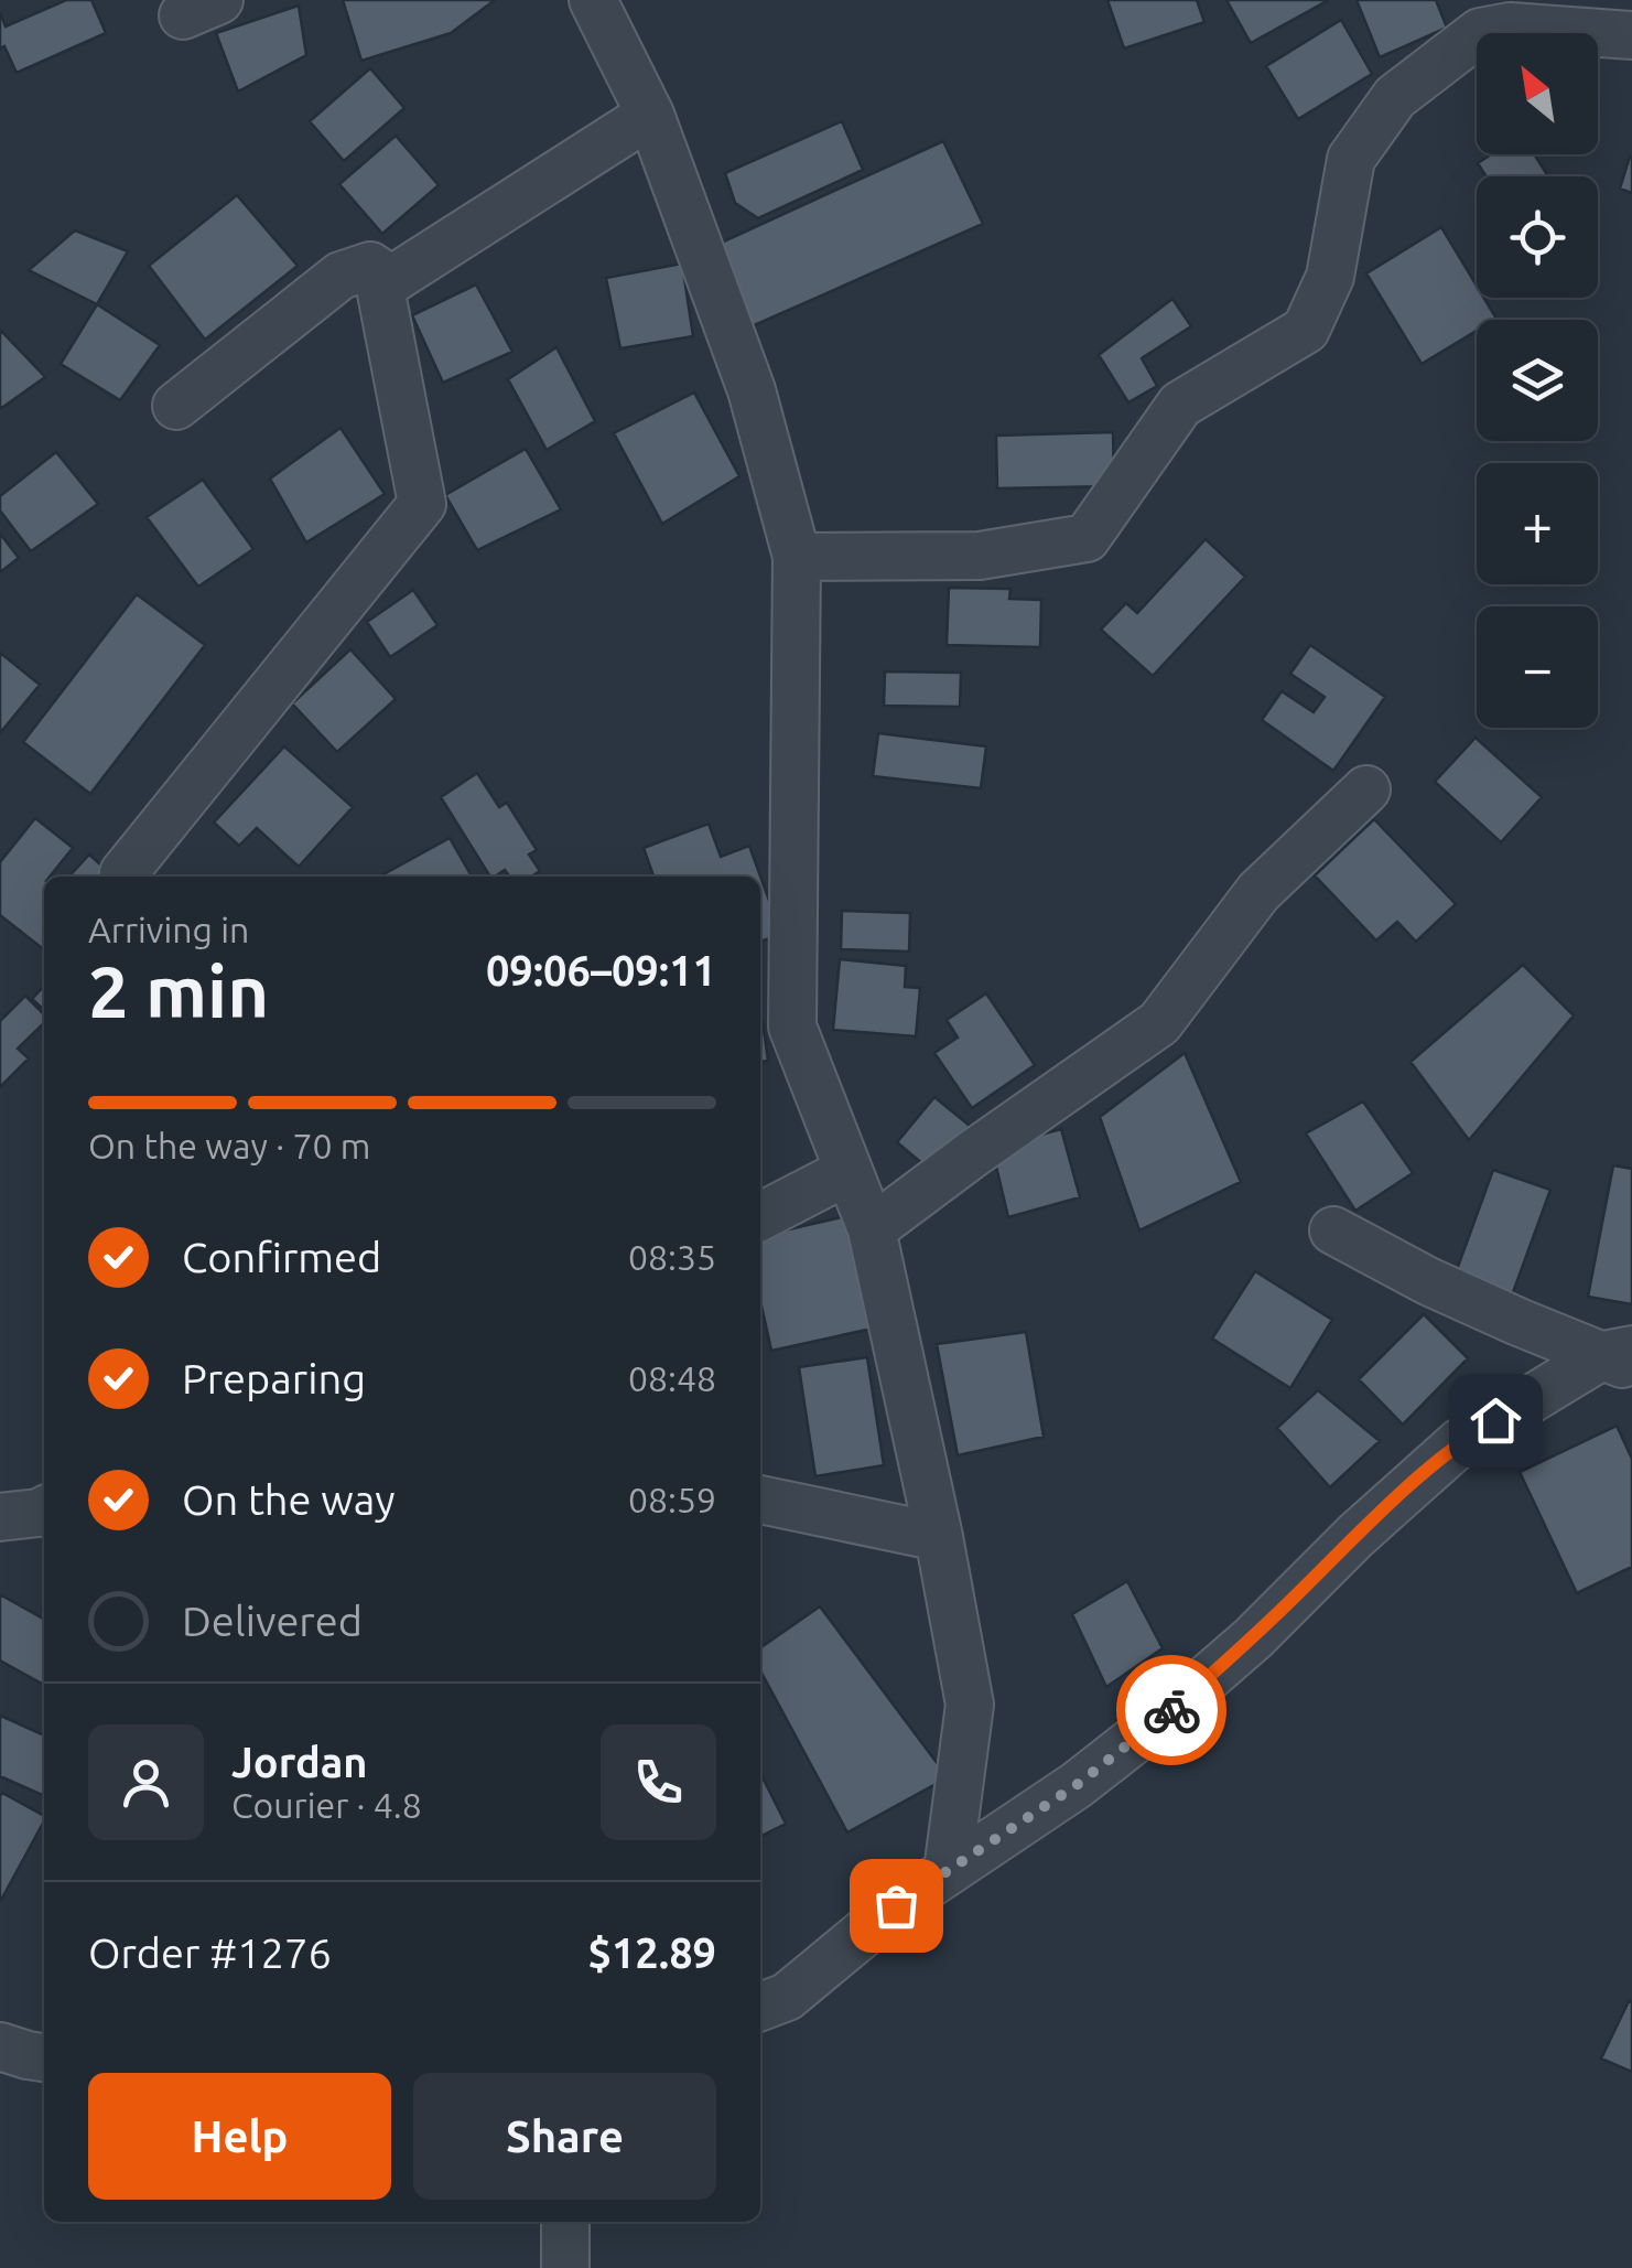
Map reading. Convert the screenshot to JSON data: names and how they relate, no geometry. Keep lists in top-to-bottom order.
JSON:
{
  "north": "top left",
  "page": {
    "map_buttons": ["+", "−"],
    "heading": ["2 min", "Arriving in", "09:06–09:11"],
    "panel": [
      "Jordan",
      "Courier · 4.8",
      "Order #1276",
      "$12.89"
    ],
    "bar": "On the way · 70 m",
    "list": [
      ["Confirmed", "08:35"],
      ["Preparing", "08:48"],
      ["On the way", "08:59"],
      "Delivered"
    ],
    "buttons": ["Help", "Share"]
  }
}
